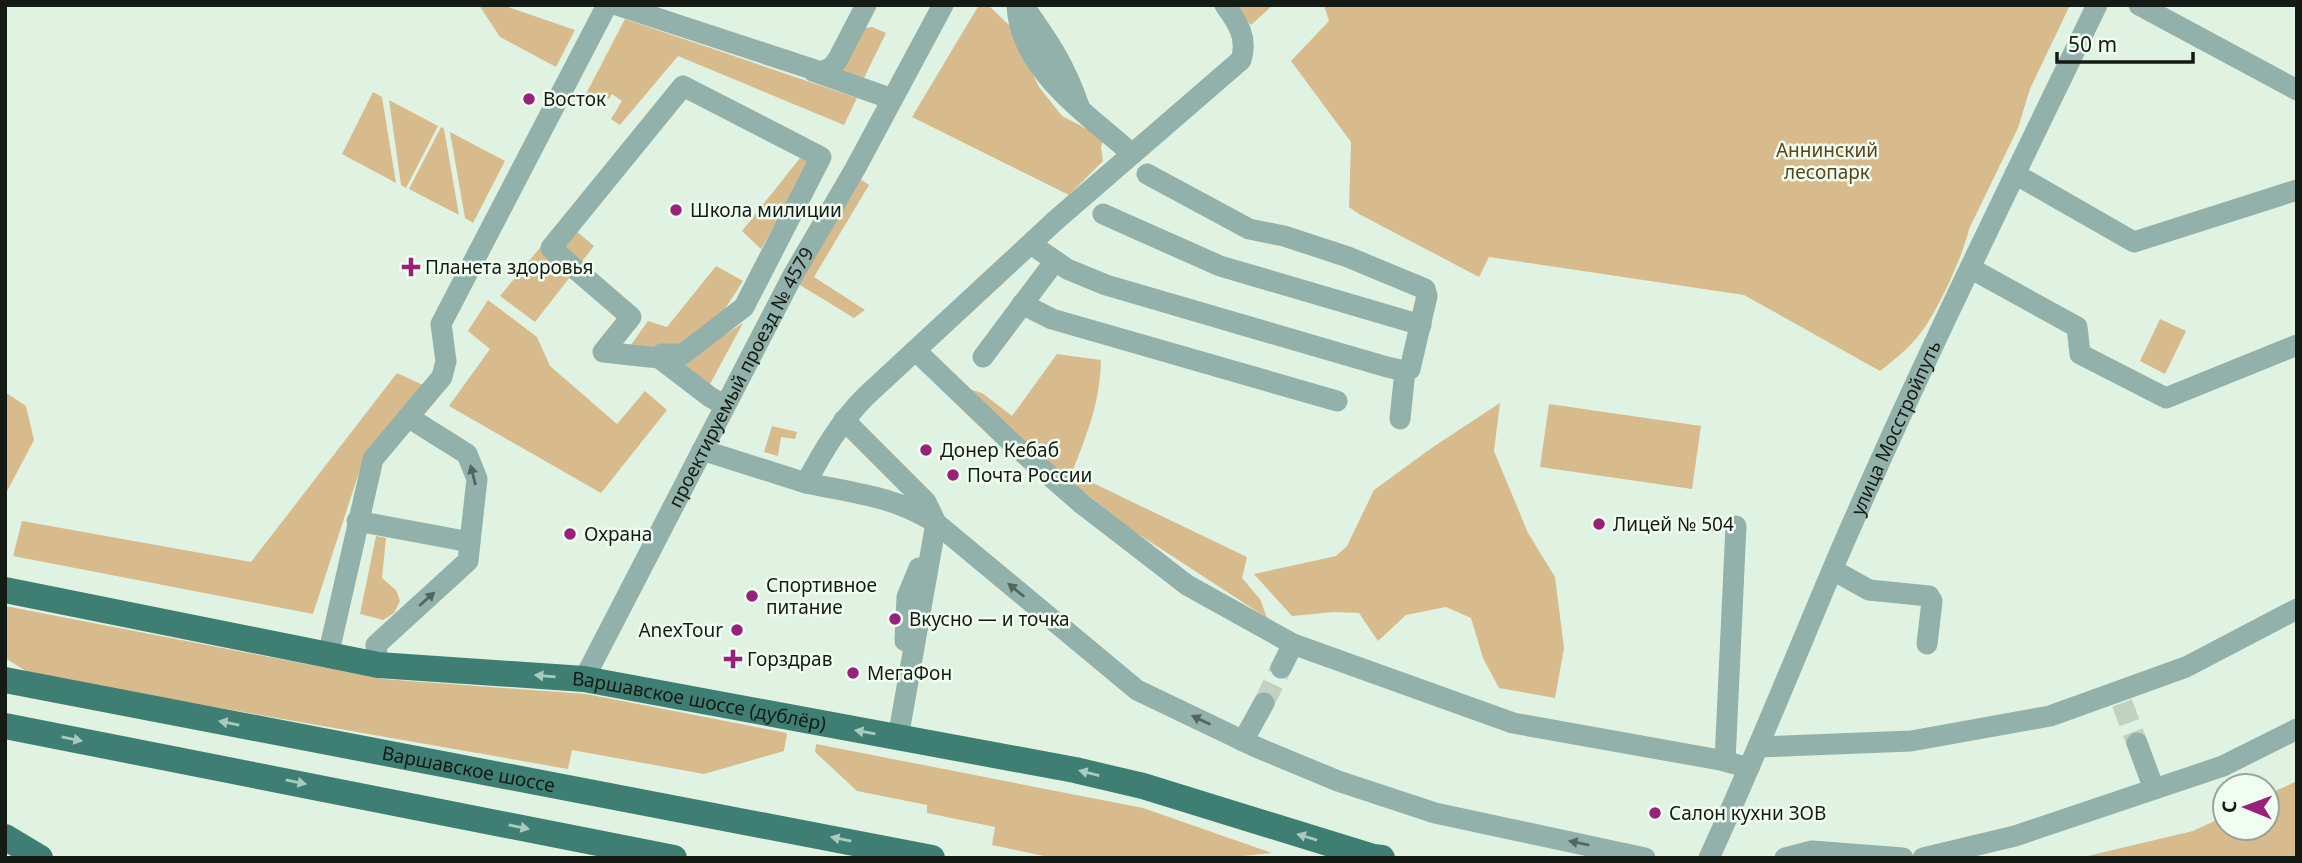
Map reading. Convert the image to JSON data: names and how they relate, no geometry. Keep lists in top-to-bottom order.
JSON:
{
  "streets": {
    "main road": ["Варшавское шоссе (дублёр)", "Варшавское шоссе"],
    "street": ["проектируемый проезд № 4579", "улица Мосстройпуть"]
  },
  "crossings": [
    ["проектируемый проезд № 4579", "Варшавское шоссе (дублёр)"]
  ],
  "parks": ["Аннинский лесопарк"],
  "places": {
    "other": [
      "Восток",
      "Школа милиции",
      "Донер Кебаб",
      "Почта России",
      "Лицей № 504",
      "Охрана",
      "Спортивное питание",
      "Вкусно — и точка",
      "AnexTour",
      "МегаФон",
      "Салон кухни ЗОВ"
    ],
    "health": ["Планета здоровья", "Горздрав"]
  },
  "scale_bar": "50 m",
  "north": "left"
}
